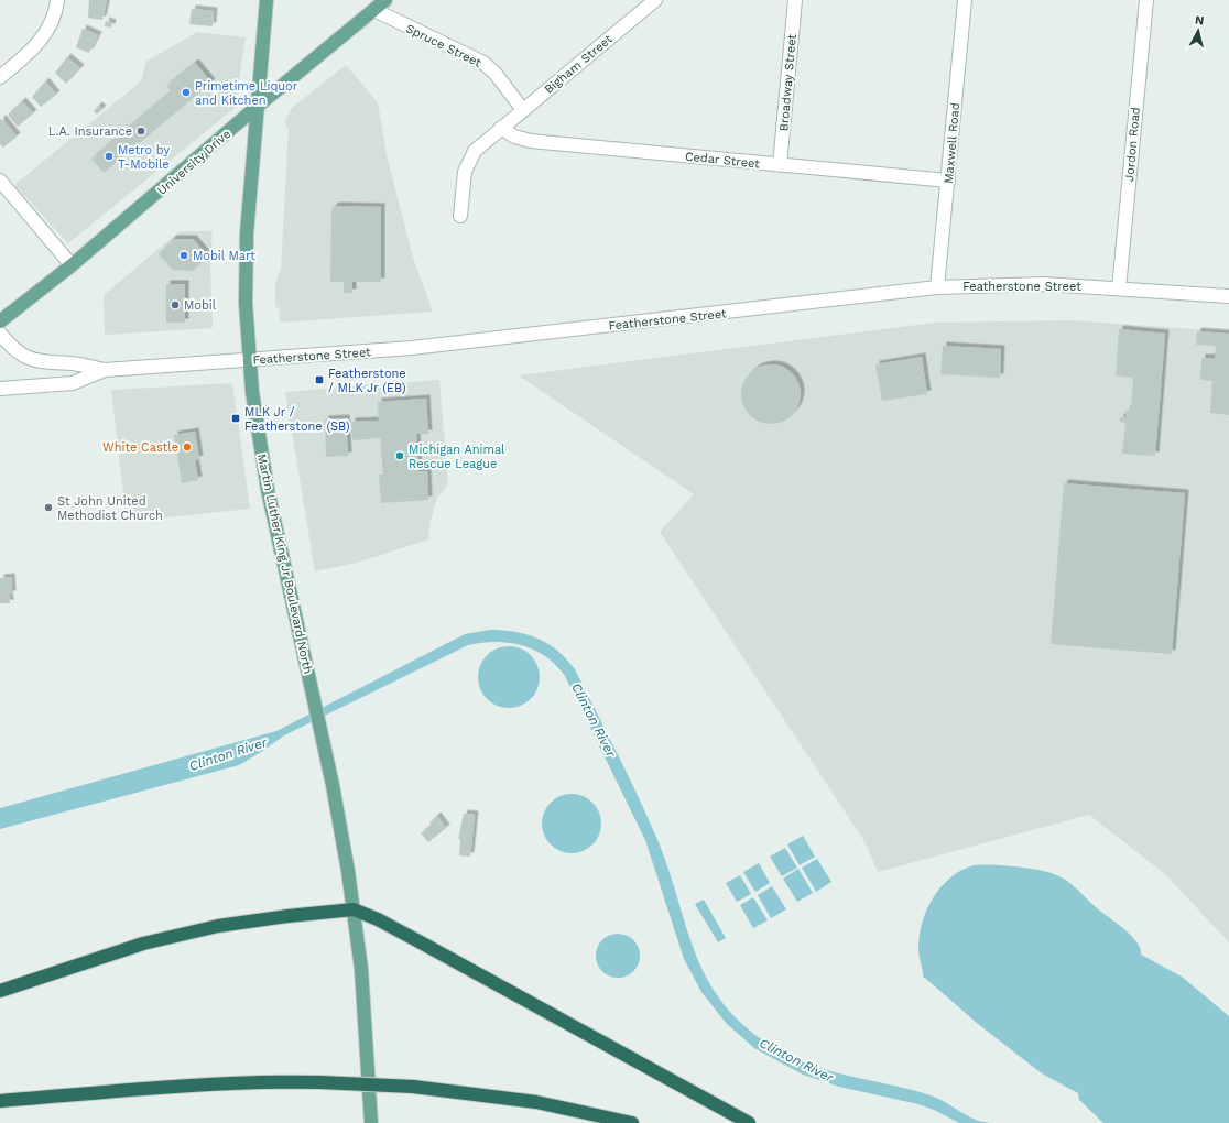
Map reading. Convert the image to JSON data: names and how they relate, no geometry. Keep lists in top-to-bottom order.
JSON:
{
  "streets": {
    "main road": ["University Drive", "Martin Luther King Jr Boulevard North"],
    "street": [
      "Spruce Street",
      "Bigham Street",
      "Broadway Street",
      "Maxwell Road",
      "Jordon Road",
      "Cedar Street",
      "Featherstone Street"
    ]
  },
  "crossings": [
    ["Spruce Street", "Bigham Street"],
    ["Spruce Street", "University Drive"],
    ["Bigham Street", "Cedar Street"],
    ["Broadway Street", "Cedar Street"],
    ["Maxwell Road", "Cedar Street"],
    ["Maxwell Road", "Featherstone Street"],
    ["Jordon Road", "Featherstone Street"],
    ["University Drive", "Martin Luther King Jr Boulevard North"],
    ["Featherstone Street", "Martin Luther King Jr Boulevard North"]
  ],
  "water": ["Clinton River"],
  "places": {
    "other": [
      "Primetime Liquor and Kitchen",
      "L.A. Insurance",
      "Metro by T-Mobile",
      "Mobil Mart",
      "Mobil",
      "White Castle",
      "Michigan Animal Rescue League",
      "St John United Methodist Church"
    ],
    "transit": ["Featherstone / MLK Jr (EB)", "MLK Jr / Featherstone (SB)"]
  },
  "north": "top"
}
